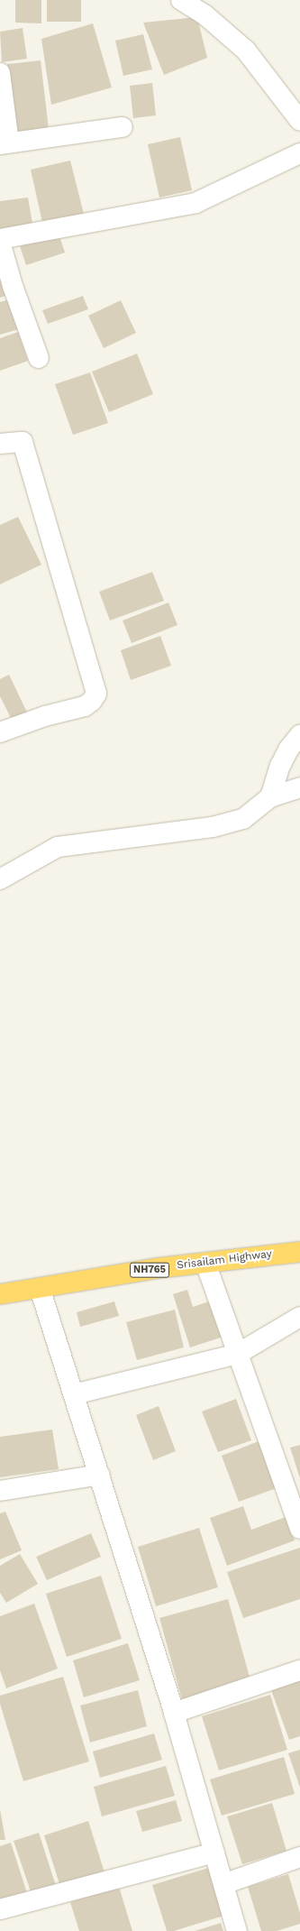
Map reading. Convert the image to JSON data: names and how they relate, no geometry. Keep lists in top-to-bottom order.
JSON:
{
  "streets": {
    "highway": ["Srisailam Highway", "NH765"]
  }
}
